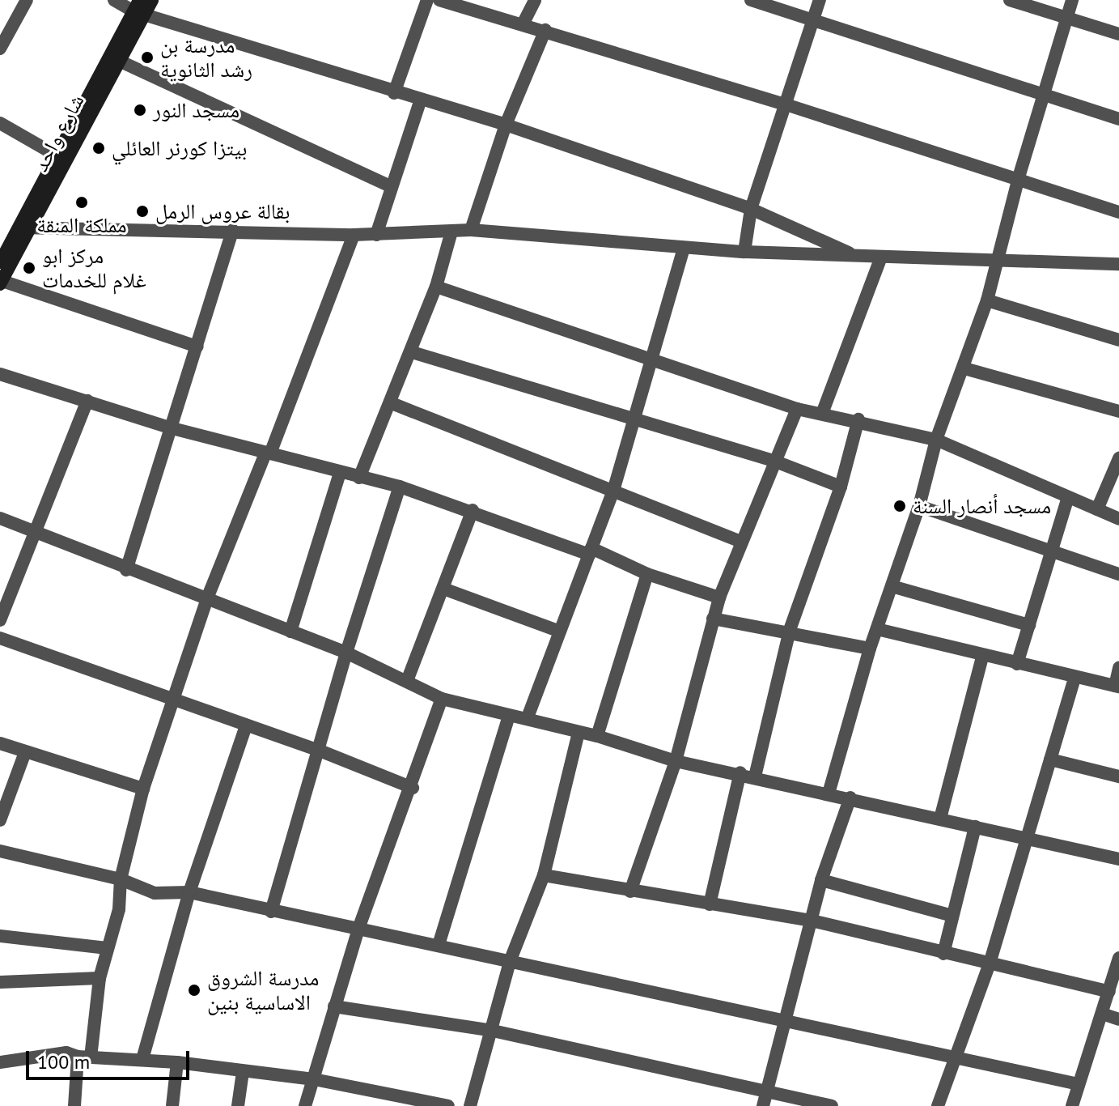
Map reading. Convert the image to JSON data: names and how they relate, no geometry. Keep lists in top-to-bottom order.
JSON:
{
  "streets": {
    "street": ["شارع واحد"]
  },
  "places": [
    "مدرسة بن رشد الثانوية",
    "مسجد النور",
    "بيتزا كورنر العائلي",
    "مملكة المنقة",
    "بقالة عروس الرمل",
    "مركز ابو غلام للخدمات",
    "مسجد أنصار السنة",
    "مدرسة الشروق الاساسية بنين"
  ],
  "scale_bar": "100 m"
}
